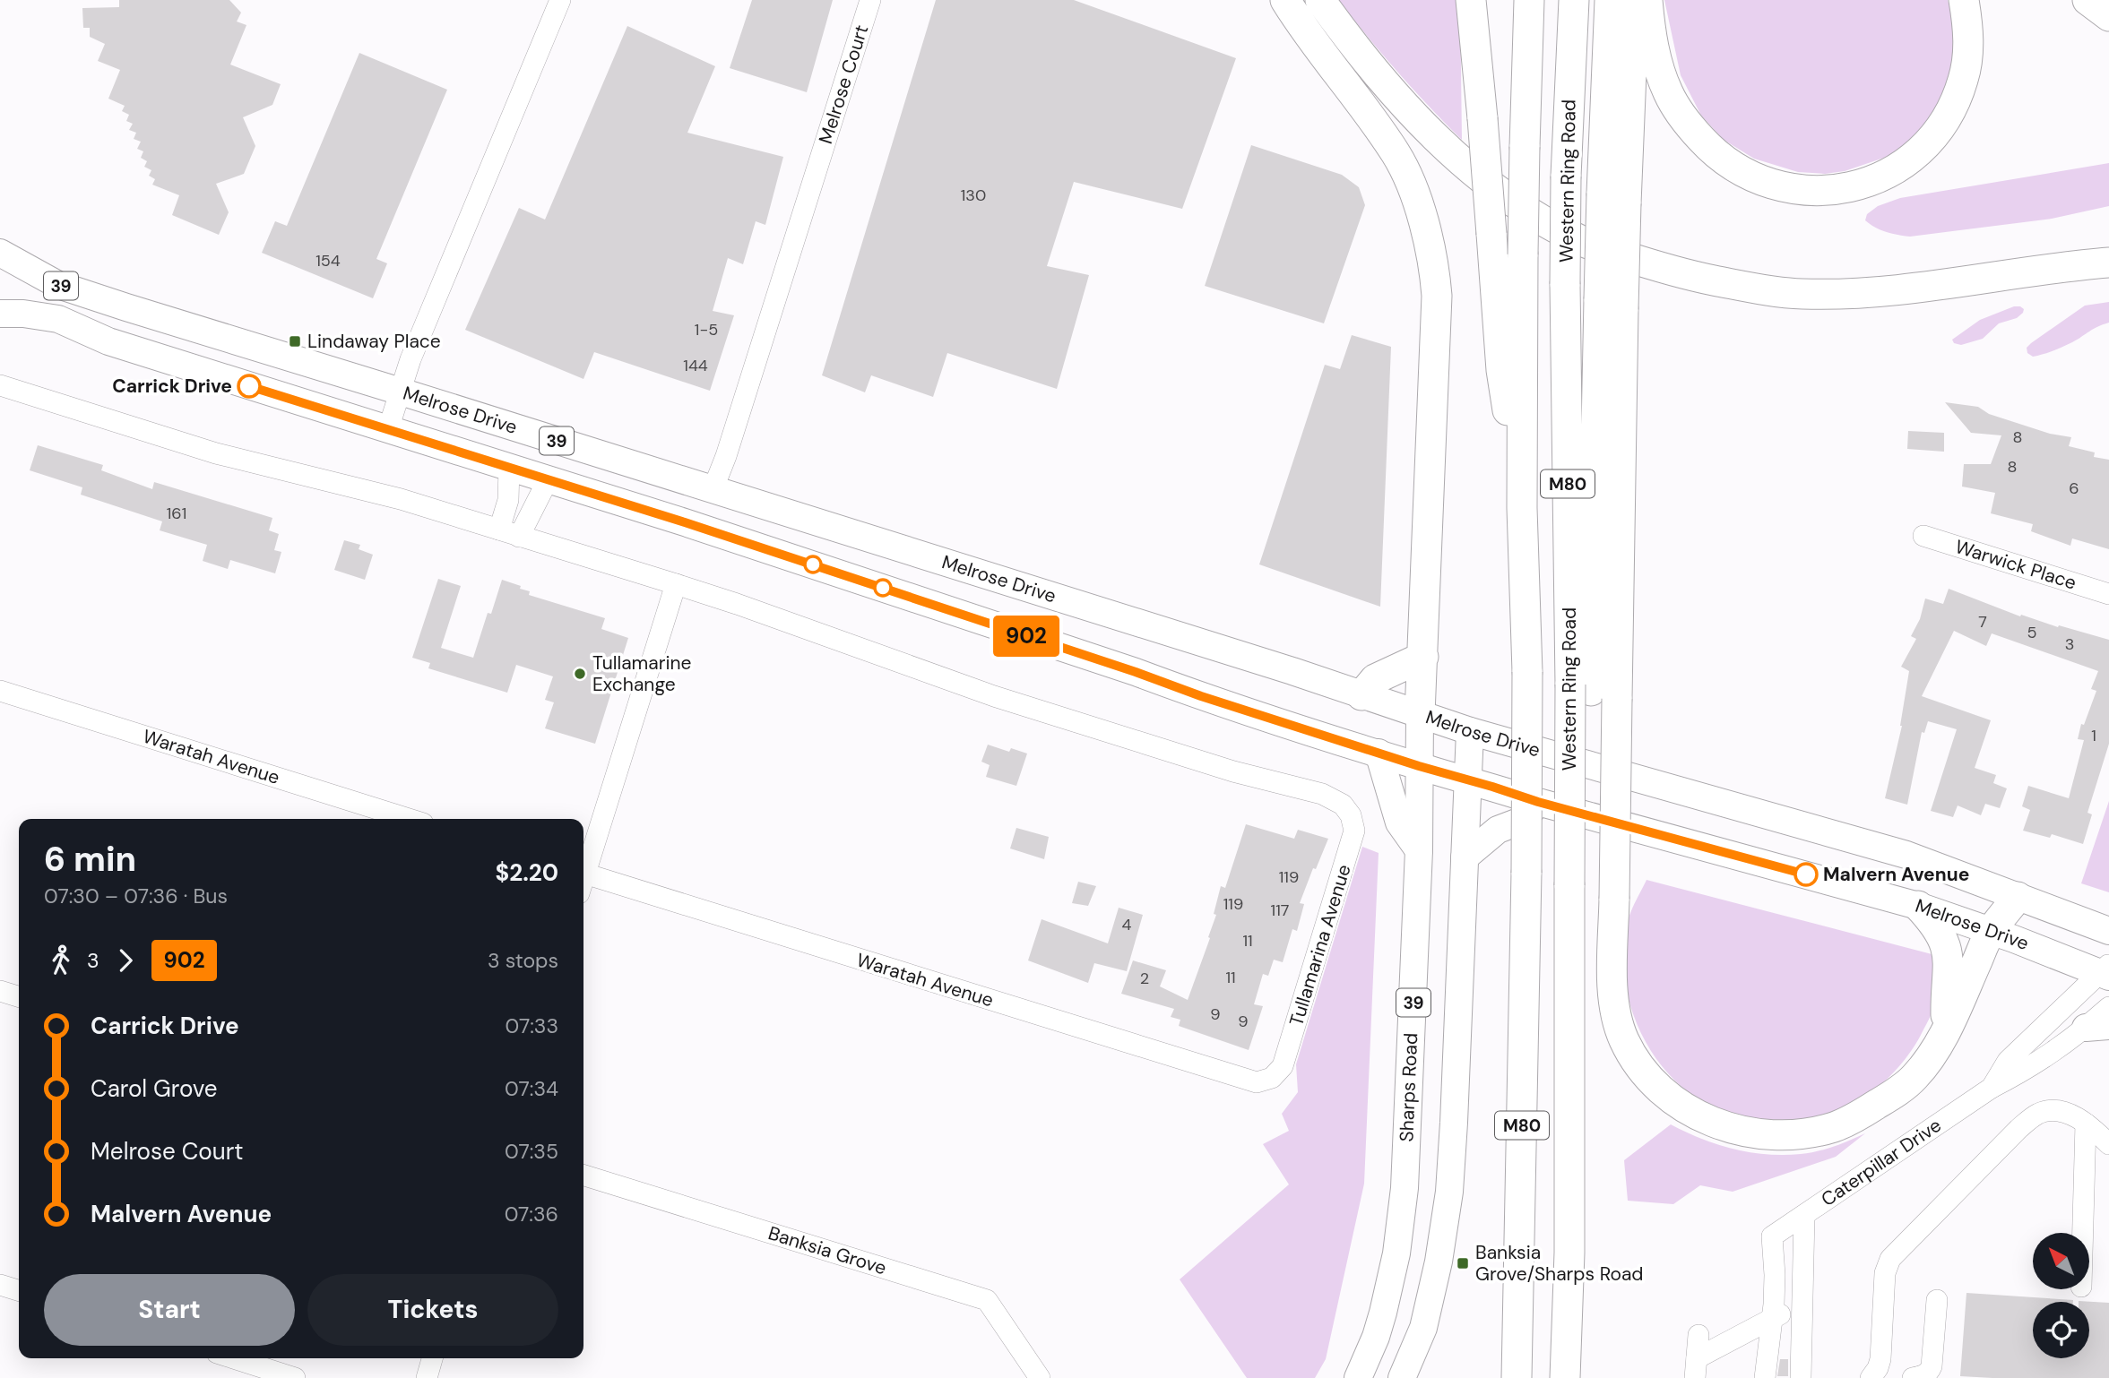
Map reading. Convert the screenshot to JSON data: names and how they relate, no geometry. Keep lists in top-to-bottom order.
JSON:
{
  "streets": {
    "highway": ["Western Ring Road", "M80"],
    "main road": ["39", "Melrose Drive", "Sharps Road"],
    "street": [
      "Melrose Court",
      "Warwick Place",
      "Waratah Avenue",
      "Tullamarina Avenue",
      "Caterpillar Drive",
      "Banksia Grove"
    ]
  },
  "crossings": [
    ["Melrose Court", "Melrose Drive"],
    ["39", "Melrose Drive"],
    ["Melrose Drive", "Sharps Road"],
    ["Melrose Drive", "Caterpillar Drive"],
    ["Waratah Avenue", "Tullamarina Avenue"]
  ],
  "places": {
    "transit": ["Lindaway Place", "Banksia Grove/Sharps Road"],
    "other": ["Carrick Drive", "Tullamarine Exchange", "Malvern Avenue"]
  },
  "lines": ["bus line 902"],
  "house_numbers": [
    "130",
    "154",
    "1-5",
    "144",
    "8",
    "8",
    "6",
    "161",
    "7",
    "5",
    "3",
    "1",
    "119",
    "119",
    "117",
    "4",
    "11",
    "11",
    "2",
    "9",
    "9"
  ],
  "north": "top left",
  "page": {
    "on_map": "902",
    "heading": ["6 min", "07:30 – 07:36 · Bus", "$2.20"],
    "legs": ["3", "902", "3 stops"],
    "list": [
      {
        "name": "Carrick Drive",
        "value": "07:33"
      },
      {
        "name": "Carol Grove",
        "value": "07:34"
      },
      {
        "name": "Melrose Court",
        "value": "07:35"
      },
      {
        "name": "Malvern Avenue",
        "value": "07:36"
      }
    ],
    "buttons": ["Start", "Tickets"]
  }
}
